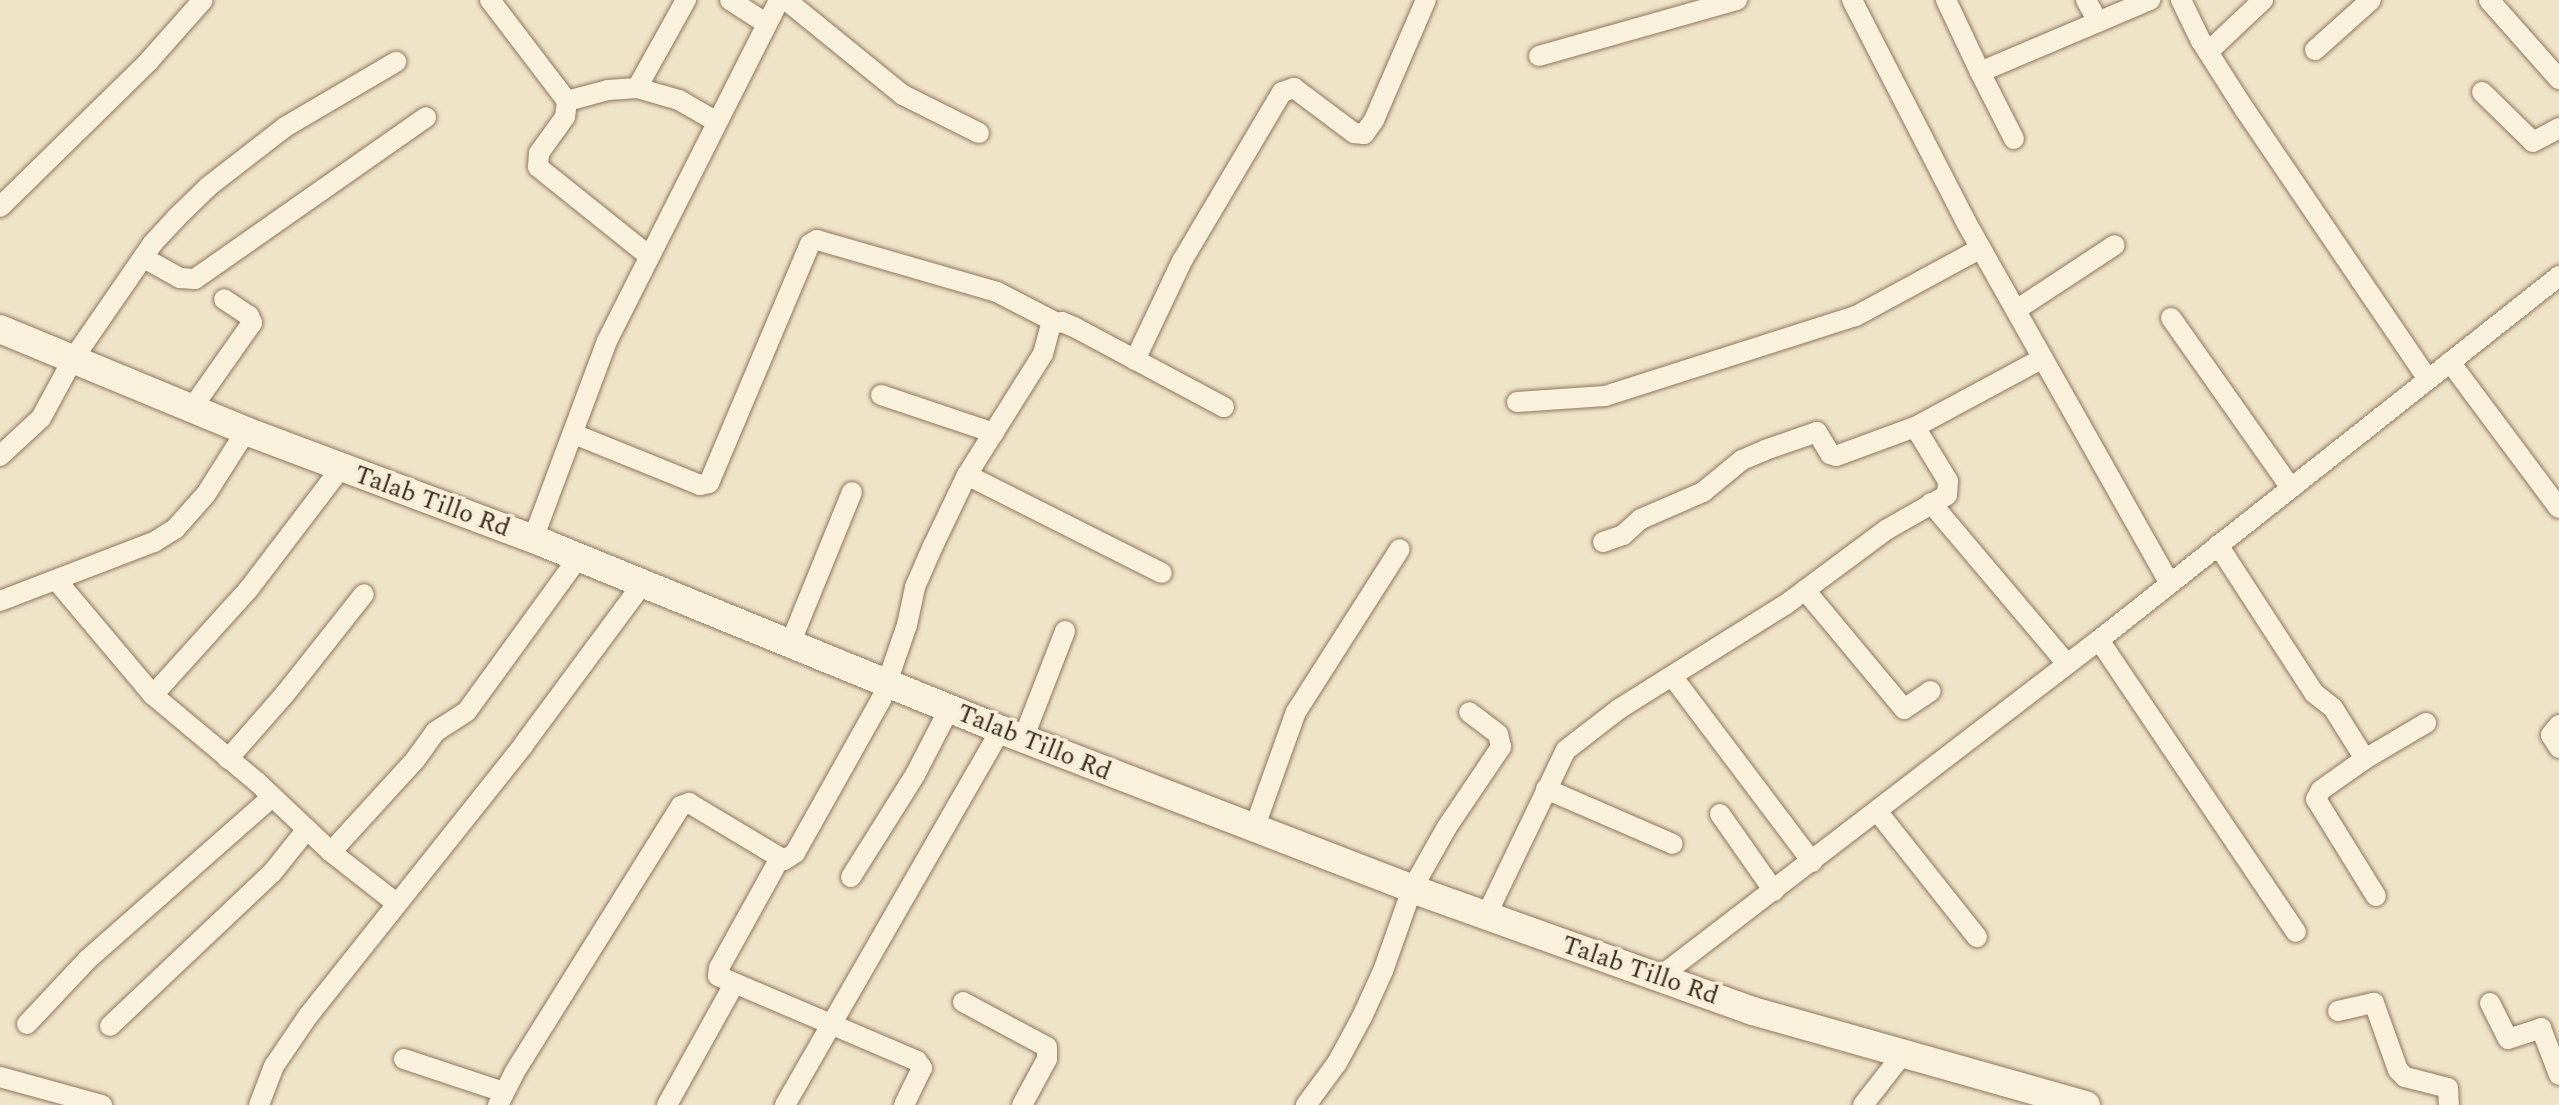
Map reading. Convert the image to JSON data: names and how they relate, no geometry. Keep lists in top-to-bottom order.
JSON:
{
  "streets": {
    "main road": ["Talab Tillo Rd"]
  }
}
